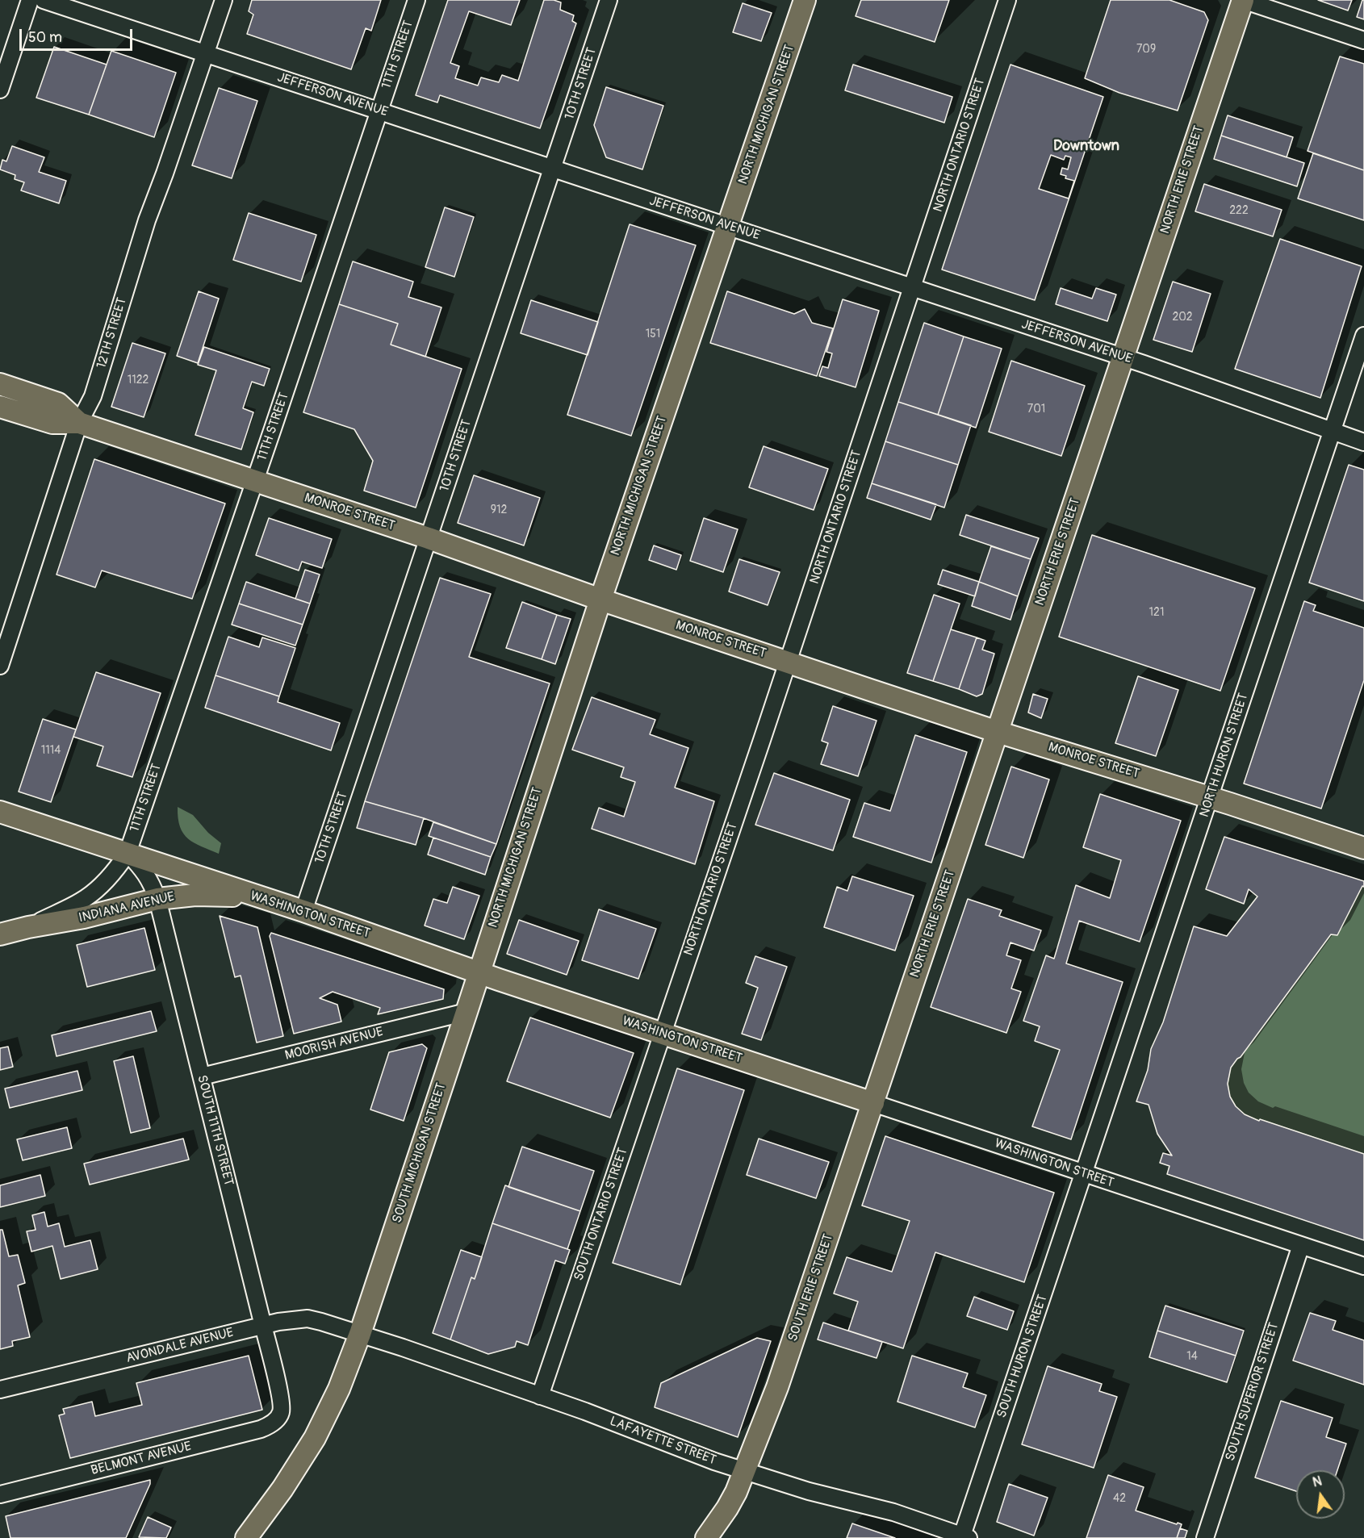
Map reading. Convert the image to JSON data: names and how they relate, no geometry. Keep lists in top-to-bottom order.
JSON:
{
  "streets": {
    "main road": [
      "NORTH MICHIGAN STREET",
      "NORTH ERIE STREET",
      "MONROE STREET",
      "INDIANA AVENUE",
      "WASHINGTON STREET",
      "SOUTH MICHIGAN STREET",
      "SOUTH ERIE STREET"
    ],
    "street": [
      "11TH STREET",
      "10TH STREET",
      "JEFFERSON AVENUE",
      "NORTH ONTARIO STREET",
      "12TH STREET",
      "NORTH HURON STREET",
      "MOORISH AVENUE",
      "SOUTH 11TH STREET",
      "SOUTH ONTARIO STREET",
      "AVONDALE AVENUE",
      "SOUTH HURON STREET",
      "SOUTH SUPERIOR STREET",
      "LAFAYETTE STREET",
      "BELMONT AVENUE"
    ]
  },
  "crossings": [
    ["11TH STREET", "JEFFERSON AVENUE"],
    ["11TH STREET", "MONROE STREET"],
    ["11TH STREET", "INDIANA AVENUE"],
    ["11TH STREET", "WASHINGTON STREET"],
    ["11TH STREET", "SOUTH 11TH STREET"],
    ["10TH STREET", "JEFFERSON AVENUE"],
    ["10TH STREET", "MONROE STREET"],
    ["10TH STREET", "WASHINGTON STREET"],
    ["JEFFERSON AVENUE", "NORTH MICHIGAN STREET"],
    ["JEFFERSON AVENUE", "NORTH ONTARIO STREET"],
    ["JEFFERSON AVENUE", "NORTH ERIE STREET"],
    ["JEFFERSON AVENUE", "12TH STREET"],
    ["JEFFERSON AVENUE", "NORTH HURON STREET"],
    ["NORTH MICHIGAN STREET", "MONROE STREET"],
    ["NORTH MICHIGAN STREET", "WASHINGTON STREET"],
    ["NORTH MICHIGAN STREET", "SOUTH MICHIGAN STREET"],
    ["NORTH ONTARIO STREET", "MONROE STREET"],
    ["NORTH ONTARIO STREET", "WASHINGTON STREET"],
    ["NORTH ONTARIO STREET", "SOUTH ONTARIO STREET"],
    ["NORTH ERIE STREET", "MONROE STREET"],
    ["NORTH ERIE STREET", "WASHINGTON STREET"],
    ["NORTH ERIE STREET", "SOUTH ERIE STREET"],
    ["12TH STREET", "MONROE STREET"],
    ["MONROE STREET", "NORTH HURON STREET"],
    ["NORTH HURON STREET", "WASHINGTON STREET"],
    ["NORTH HURON STREET", "SOUTH HURON STREET"],
    ["INDIANA AVENUE", "WASHINGTON STREET"],
    ["INDIANA AVENUE", "SOUTH 11TH STREET"],
    ["WASHINGTON STREET", "SOUTH 11TH STREET"],
    ["WASHINGTON STREET", "SOUTH MICHIGAN STREET"],
    ["WASHINGTON STREET", "SOUTH ONTARIO STREET"],
    ["WASHINGTON STREET", "SOUTH ERIE STREET"],
    ["WASHINGTON STREET", "SOUTH HURON STREET"],
    ["WASHINGTON STREET", "SOUTH SUPERIOR STREET"],
    ["MOORISH AVENUE", "SOUTH 11TH STREET"],
    ["MOORISH AVENUE", "SOUTH MICHIGAN STREET"],
    ["SOUTH 11TH STREET", "AVONDALE AVENUE"],
    ["SOUTH 11TH STREET", "BELMONT AVENUE"],
    ["SOUTH MICHIGAN STREET", "AVONDALE AVENUE"],
    ["SOUTH MICHIGAN STREET", "LAFAYETTE STREET"],
    ["SOUTH ONTARIO STREET", "LAFAYETTE STREET"],
    ["SOUTH ERIE STREET", "LAFAYETTE STREET"],
    ["AVONDALE AVENUE", "LAFAYETTE STREET"],
    ["SOUTH HURON STREET", "LAFAYETTE STREET"]
  ],
  "districts": ["Downtown"],
  "house_numbers": [
    "709",
    "222",
    "202",
    "151",
    "1122",
    "701",
    "912",
    "121",
    "1114",
    "14",
    "42"
  ],
  "scale_bar": "50 m",
  "north": "top"
}
